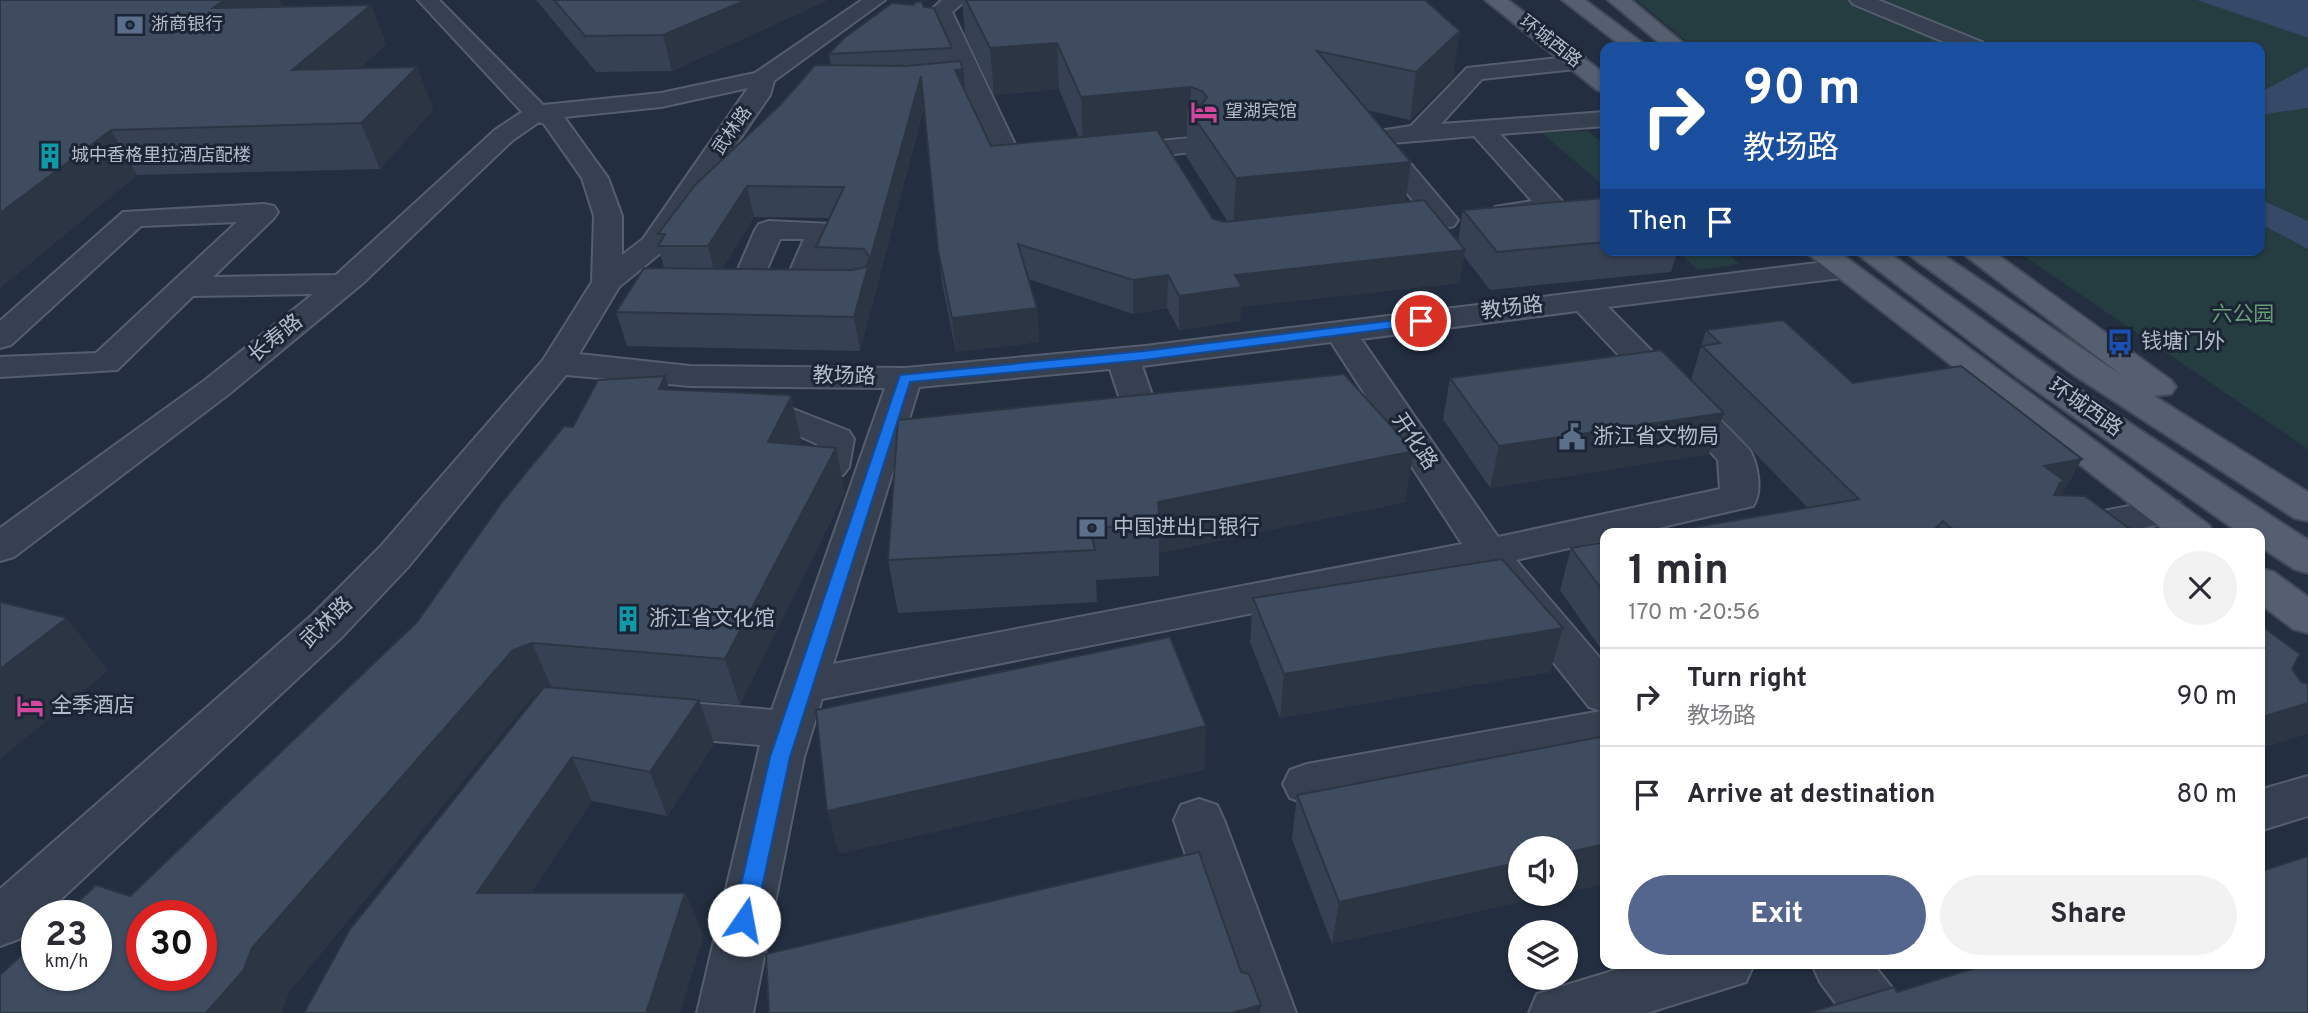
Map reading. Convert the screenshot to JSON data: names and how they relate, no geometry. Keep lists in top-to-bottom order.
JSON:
{
  "streets": {
    "main road": ["环城西路"],
    "street": [
      "武林路",
      "教场路",
      "长寿路",
      "开化路"
    ]
  },
  "crossings": [
    ["环城西路", "教场路"],
    ["武林路", "教场路"],
    ["教场路", "开化路"]
  ],
  "parks": ["六公园"],
  "places": {
    "bank": ["浙商银行", "中国进出口银行"],
    "hotel": ["望湖宾馆", "全季酒店"],
    "building": ["城中香格里拉酒店配楼", "浙江省文化馆"],
    "bus stop": ["钱塘门外"],
    "public building": ["浙江省文物局"]
  },
  "page": {
    "turn": ["90 m", "教场路"],
    "then": "Then",
    "heading": ["1 min", "170 m · 20:56"],
    "list": [
      {
        "name": "Turn right",
        "note": "教场路",
        "value": "90 m"
      },
      {
        "name": "Arrive at destination",
        "value": "80 m"
      }
    ],
    "buttons": ["Exit", "Share"],
    "speed": "23 km/h",
    "limit": "30"
  }
}
